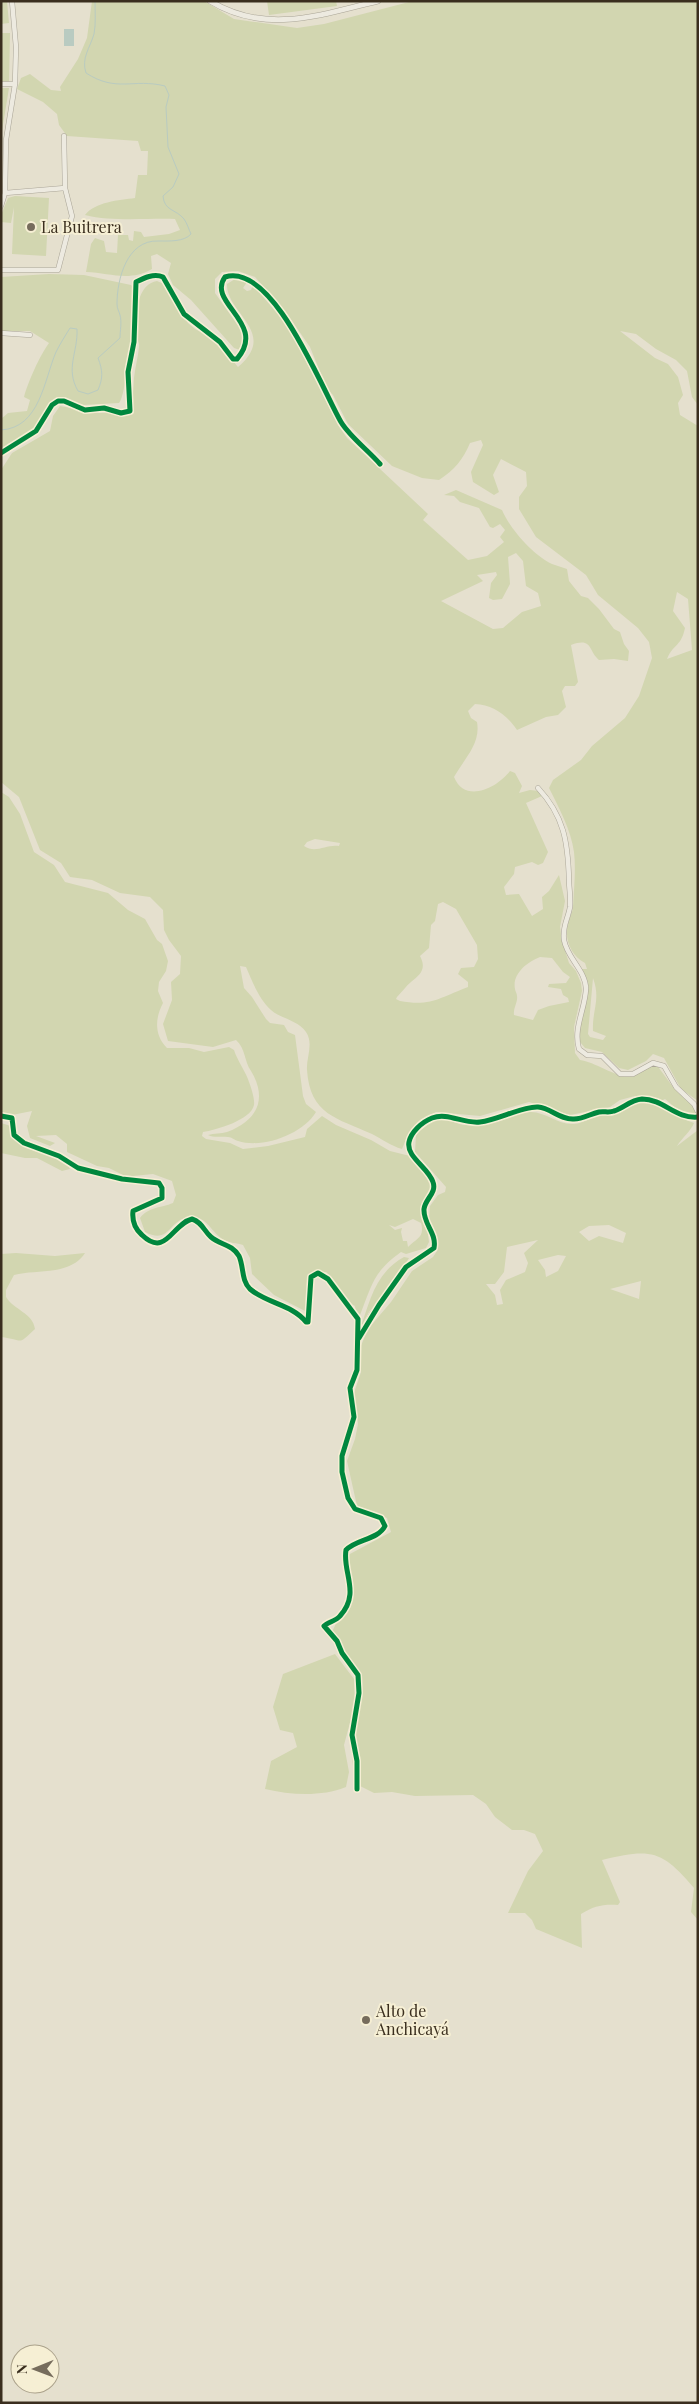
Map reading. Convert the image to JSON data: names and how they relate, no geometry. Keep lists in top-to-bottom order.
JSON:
{
  "places": ["La Buitrera", "Alto de Anchicayá"],
  "north": "left"
}
